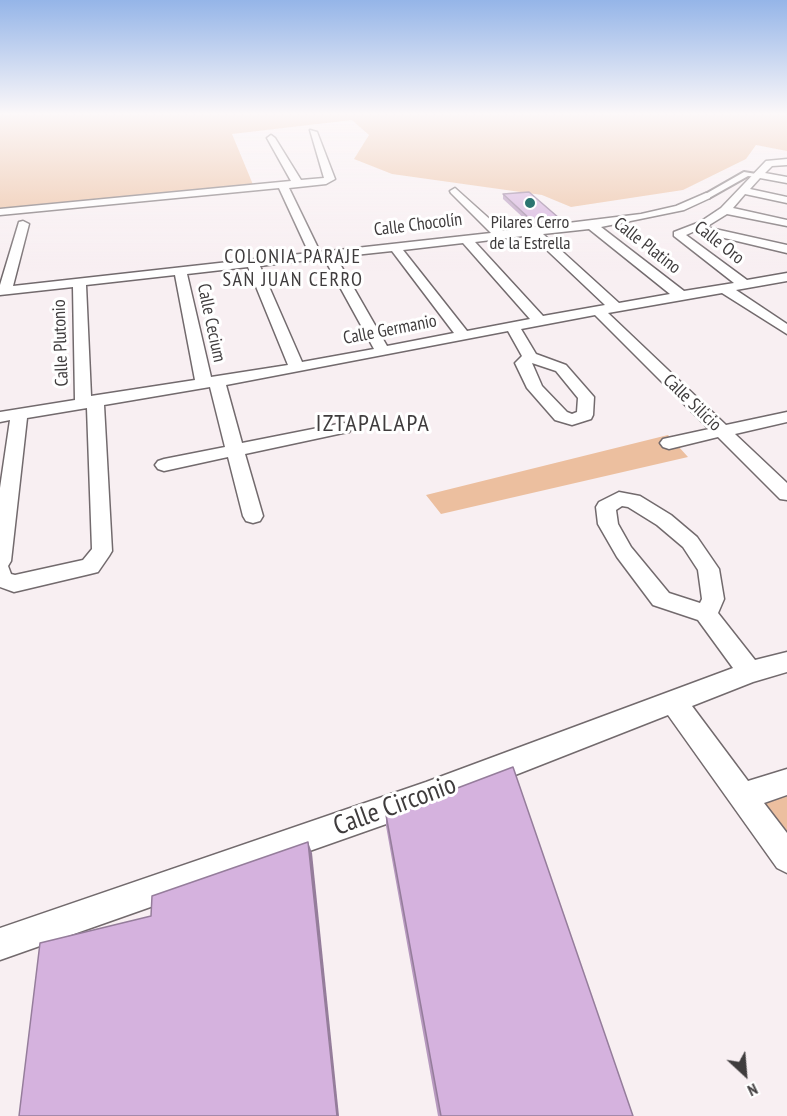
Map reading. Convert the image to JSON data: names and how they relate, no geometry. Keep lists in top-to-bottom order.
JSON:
{
  "streets": {
    "street": [
      "Calle Chocolín",
      "Calle Oro",
      "Calle Platino",
      "Calle Cecium",
      "Calle Germanio",
      "Calle Plutonio",
      "Calle Silicio",
      "Calle Circonio"
    ]
  },
  "crossings": [
    ["Calle Chocolín", "Calle Platino"],
    ["Calle Chocolín", "Calle Cecium"],
    ["Calle Chocolín", "Calle Plutonio"],
    ["Calle Oro", "Calle Germanio"],
    ["Calle Platino", "Calle Germanio"],
    ["Calle Cecium", "Calle Germanio"],
    ["Calle Germanio", "Calle Plutonio"],
    ["Calle Germanio", "Calle Silicio"]
  ],
  "districts": ["COLONIA PARAJE SAN JUAN CERRO", "IZTAPALAPA"],
  "places": ["Pilares Cerro de la Estrella"],
  "north": "bottom right"
}
